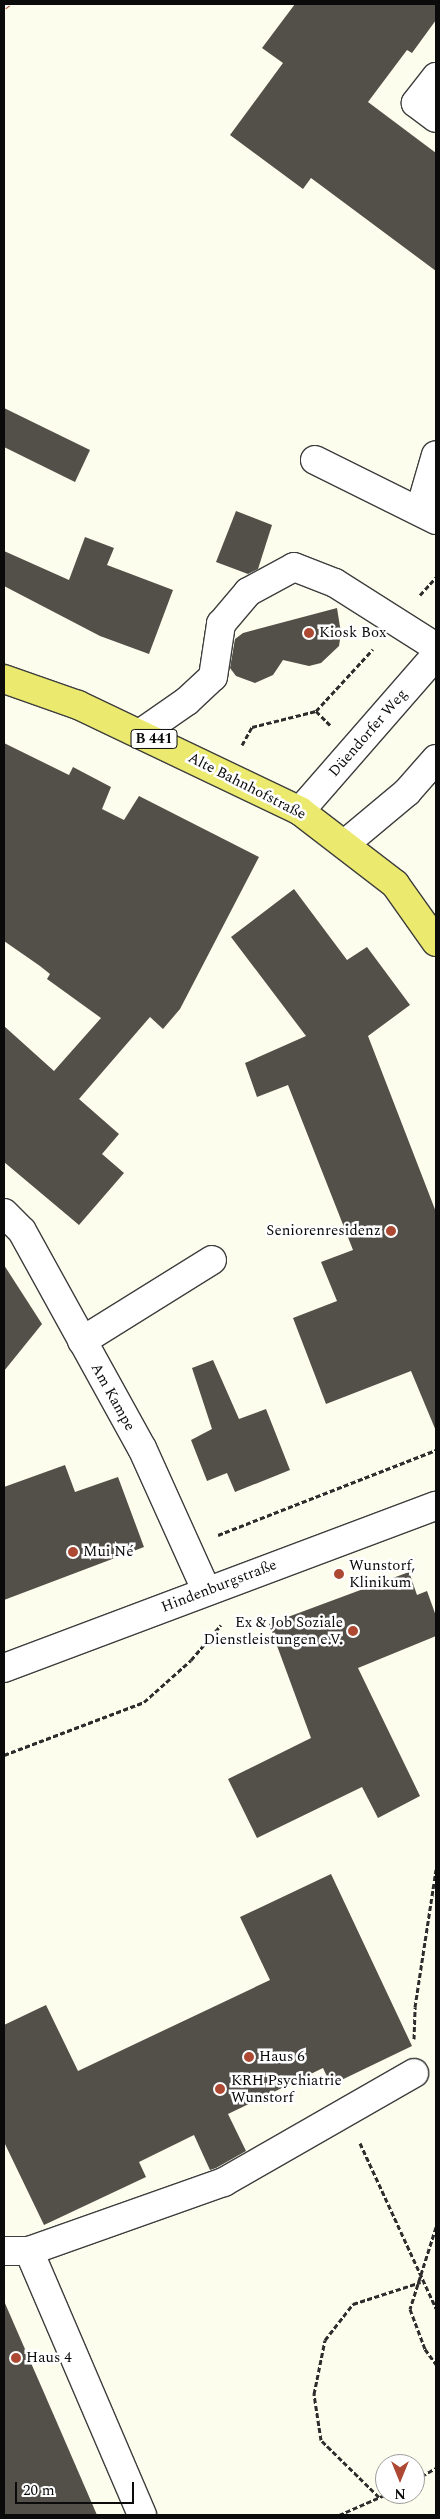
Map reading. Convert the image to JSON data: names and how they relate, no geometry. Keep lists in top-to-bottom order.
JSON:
{
  "streets": {
    "main road": ["B 441", "Alte Bahnhofstraße"],
    "street": ["Düendorfer Weg", "Am Kampe", "Hindenburgstraße"]
  },
  "crossings": [
    ["Düendorfer Weg", "Alte Bahnhofstraße"],
    ["Am Kampe", "Hindenburgstraße"]
  ],
  "places": [
    "Kiosk Box",
    "Seniorenresidenz",
    "Mui Né",
    "Wunstorf, Klinikum",
    "Ex & Job Soziale Dienstleistungen e.V.",
    "Haus 6",
    "KRH Psychiatrie Wunstorf",
    "Haus 4"
  ],
  "scale_bar": "20 m",
  "north": "bottom"
}
